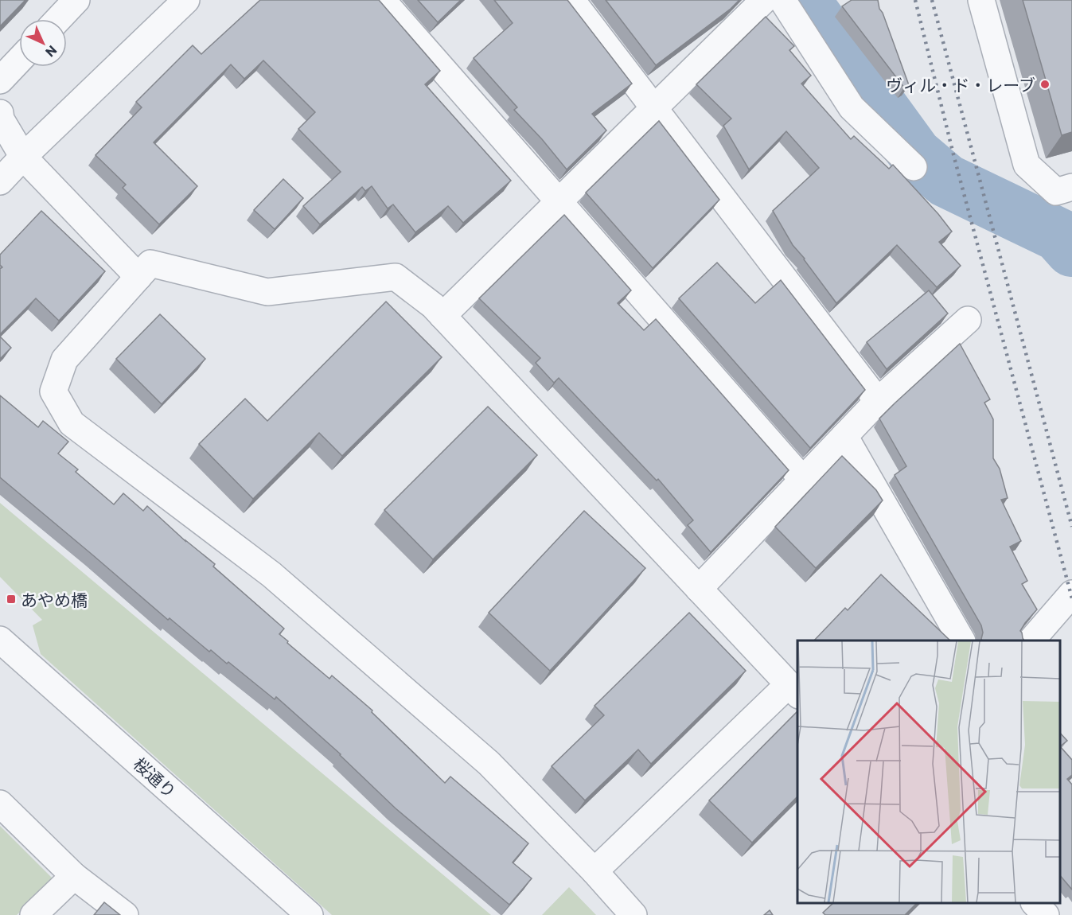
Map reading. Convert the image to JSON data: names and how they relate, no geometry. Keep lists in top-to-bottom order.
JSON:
{
  "streets": {
    "street": ["桜通り"]
  },
  "places": {
    "other": ["ヴィル・ド・レーブ"],
    "transit": ["あやめ橋"]
  },
  "north": "bottom right"
}
